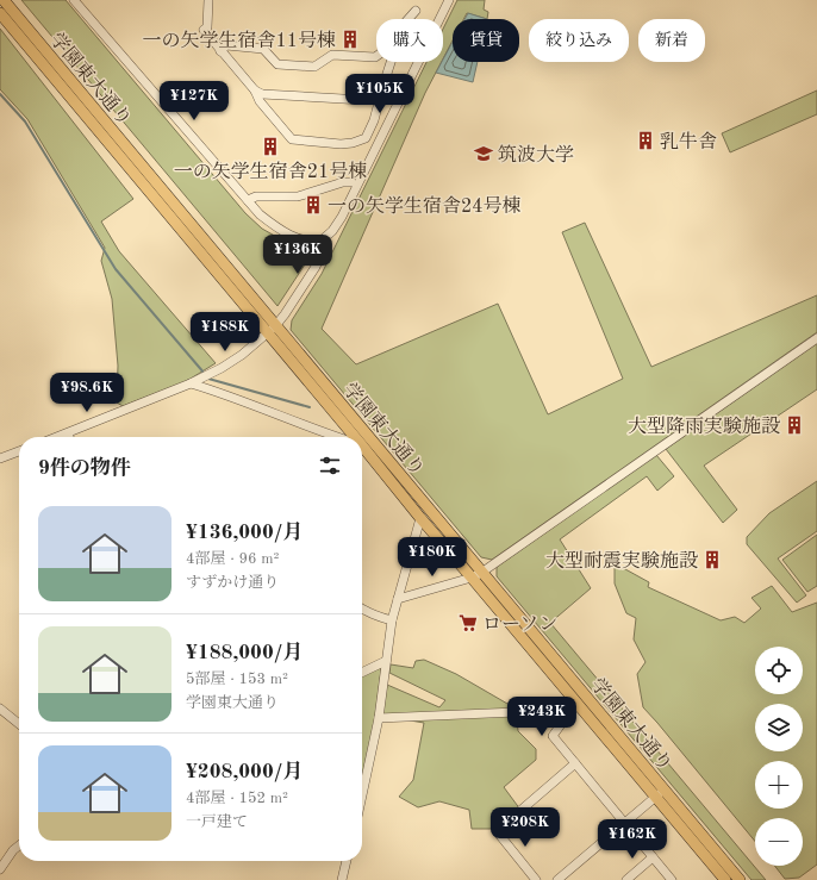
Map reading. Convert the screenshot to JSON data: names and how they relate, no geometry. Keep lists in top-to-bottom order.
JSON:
{
  "streets": {
    "main road": ["学園東大通り"]
  },
  "places": {
    "building": [
      "一の矢学生宿舎11号棟",
      "乳牛舎",
      "一の矢学生宿舎21号棟",
      "一の矢学生宿舎24号棟",
      "大型降雨実験施設",
      "大型耐震実験施設"
    ],
    "school or university": ["筑波大学"],
    "supermarket": ["ローソン"]
  },
  "page": {
    "chip": [
      "購入",
      "賃貸",
      "絞り込み",
      "新着"
    ],
    "price": [
      "¥105K",
      "¥127K",
      "¥136K",
      "¥188K",
      "¥98.6K",
      "¥180K",
      "¥243K",
      "¥208K",
      "¥162K"
    ],
    "heading": "9件の物件",
    "list": [
      {
        "name": "¥136,000/月",
        "note": "4部屋 · 96 m² · すずかけ通り"
      },
      {
        "name": "¥188,000/月",
        "note": "5部屋 · 153 m² · 学園東大通り"
      },
      {
        "name": "¥208,000/月",
        "note": "4部屋 · 152 m² · 一戸建て"
      }
    ],
    "map_buttons": ["+", "−"]
  }
}
